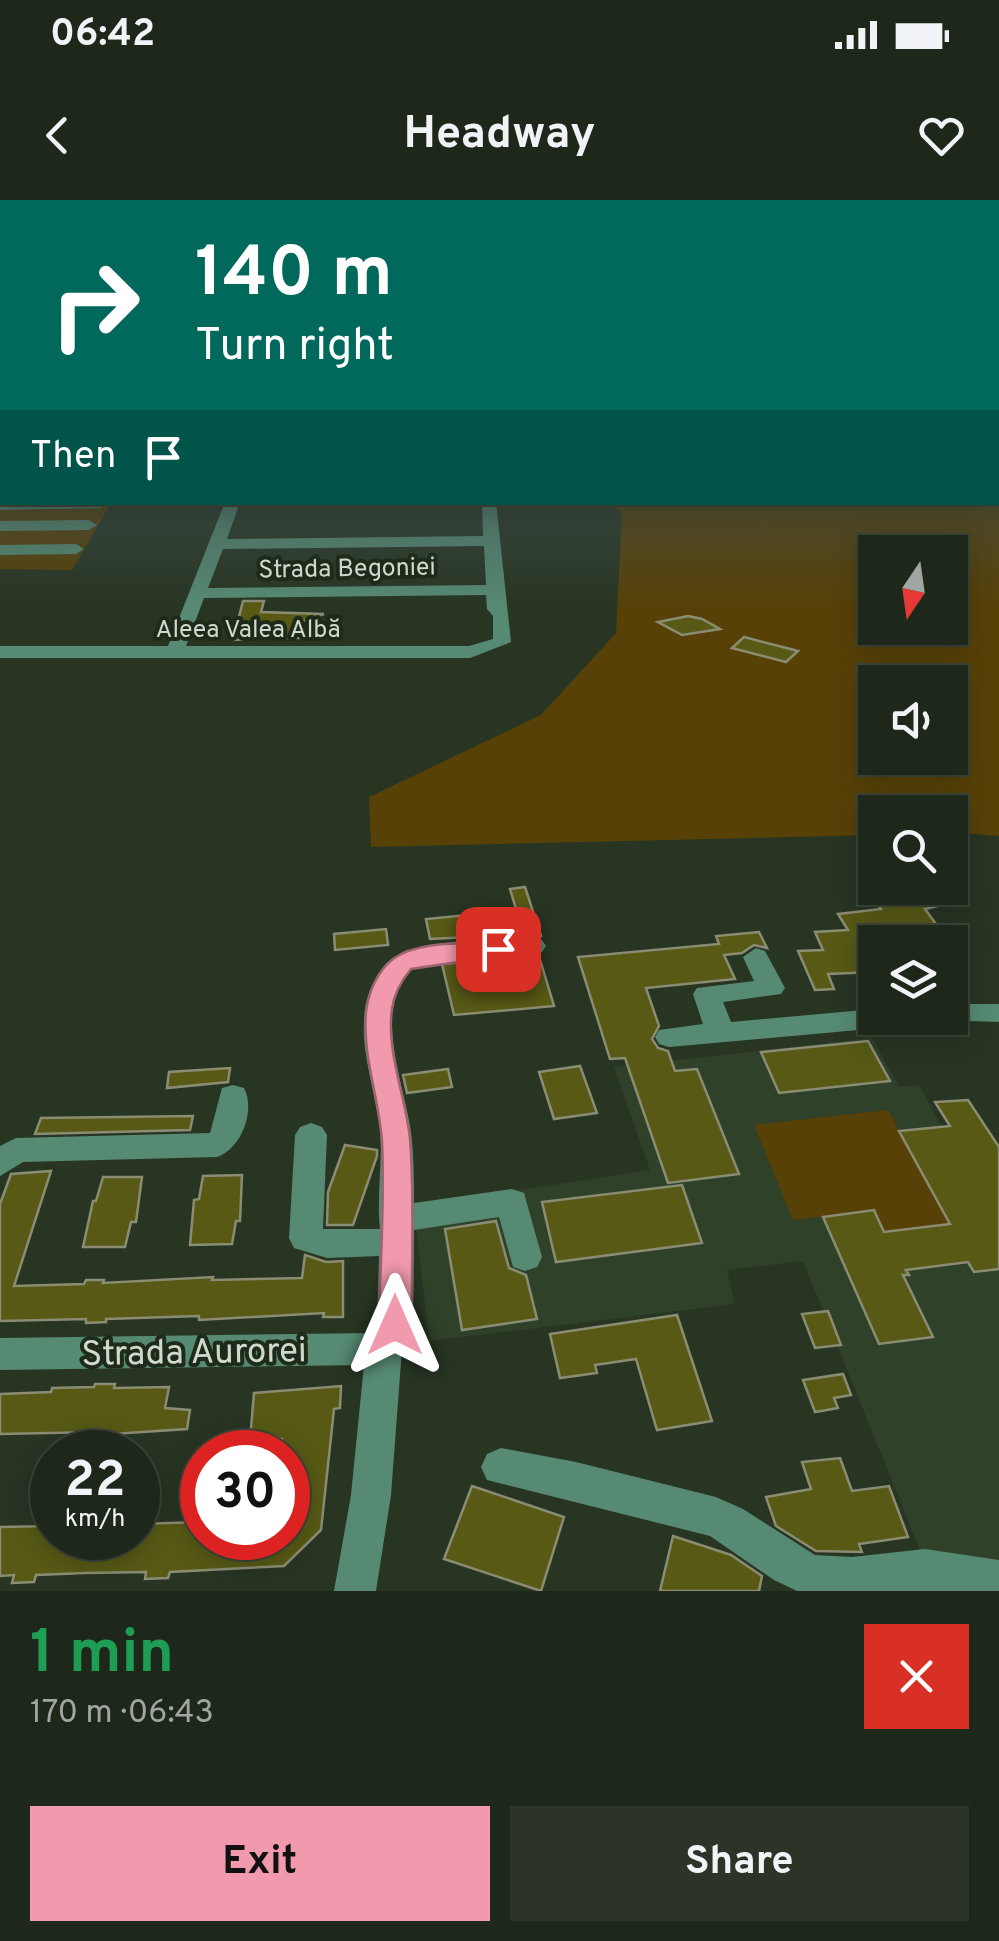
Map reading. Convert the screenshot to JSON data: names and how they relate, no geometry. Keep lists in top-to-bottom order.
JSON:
{
  "streets": {
    "street": ["Strada Begoniei", "Aleea Valea Albă", "Strada Aurorei"]
  },
  "crossings": [
    ["Strada Begoniei", "Aleea Valea Albă"]
  ],
  "north": "bottom",
  "page": {
    "status": "06:42",
    "header": "Headway",
    "turn": ["140 m", "Turn right"],
    "then": "Then",
    "speed": "22 km/h",
    "limit": "30",
    "heading": ["1 min", "170 m · 06:43"],
    "buttons": ["Exit", "Share"]
  }
}
